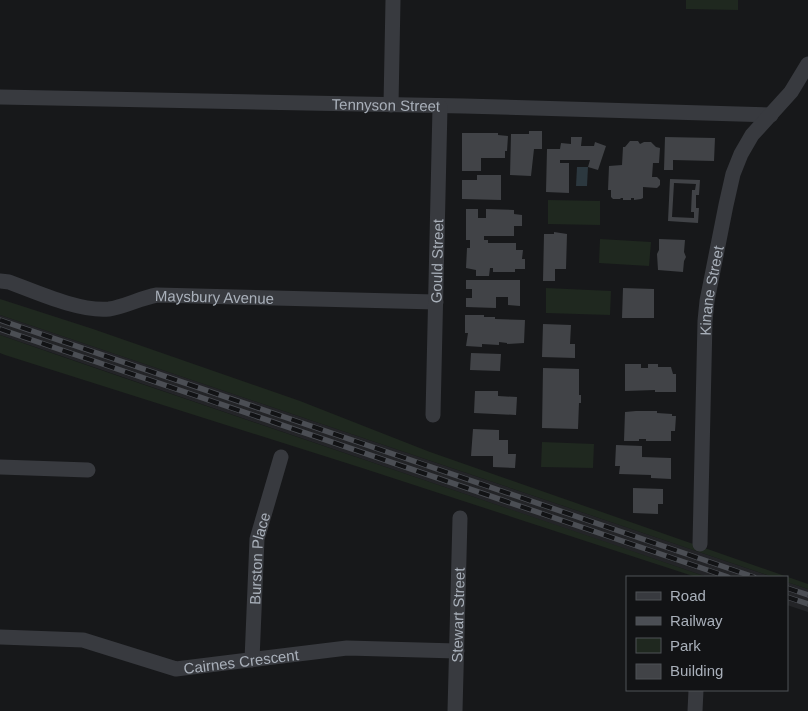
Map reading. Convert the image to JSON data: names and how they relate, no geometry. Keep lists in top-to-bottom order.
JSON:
{
  "streets": {
    "street": [
      "Tennyson Street",
      "Gould Street",
      "Kinane Street",
      "Maysbury Avenue",
      "Burston Place",
      "Stewart Street",
      "Cairnes Crescent"
    ]
  },
  "crossings": [
    ["Tennyson Street", "Gould Street"],
    ["Tennyson Street", "Kinane Street"],
    ["Gould Street", "Maysbury Avenue"],
    ["Burston Place", "Cairnes Crescent"],
    ["Stewart Street", "Cairnes Crescent"]
  ],
  "legend": [
    "Road",
    "Railway",
    "Park",
    "Building"
  ]
}
